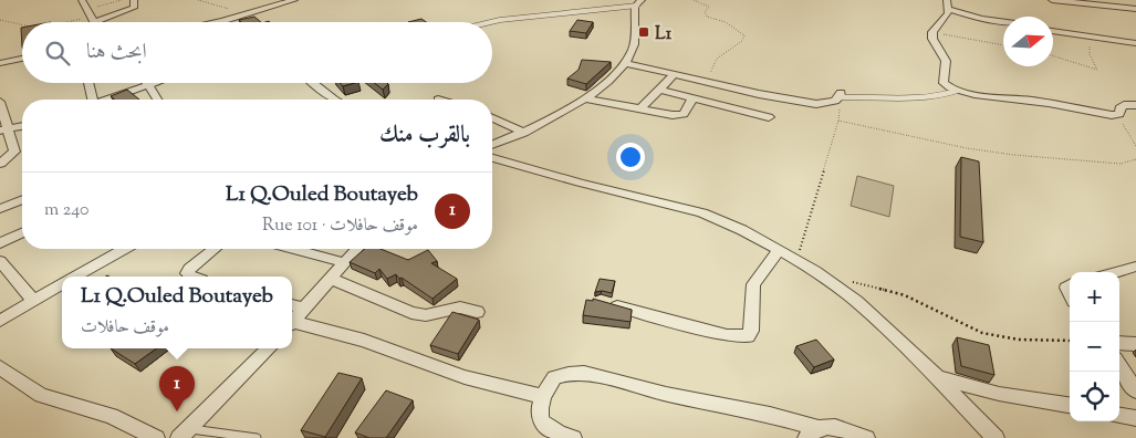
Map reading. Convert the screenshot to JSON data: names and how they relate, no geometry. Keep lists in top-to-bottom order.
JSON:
{
  "places": {
    "transit": ["L1"]
  },
  "north": "right",
  "page": {
    "search": "ابحث هنا",
    "heading": "بالقرب منك",
    "list": [
      {
        "mark": "1",
        "name": "L1 Q.Ouled Boutayeb",
        "note": "موقف حافلات · Rue 101",
        "value": "240 m"
      }
    ],
    "map_buttons": ["+", "−"],
    "popup": ["L1 Q.Ouled Boutayeb", "موقف حافلات"],
    "pins": "1"
  }
}
